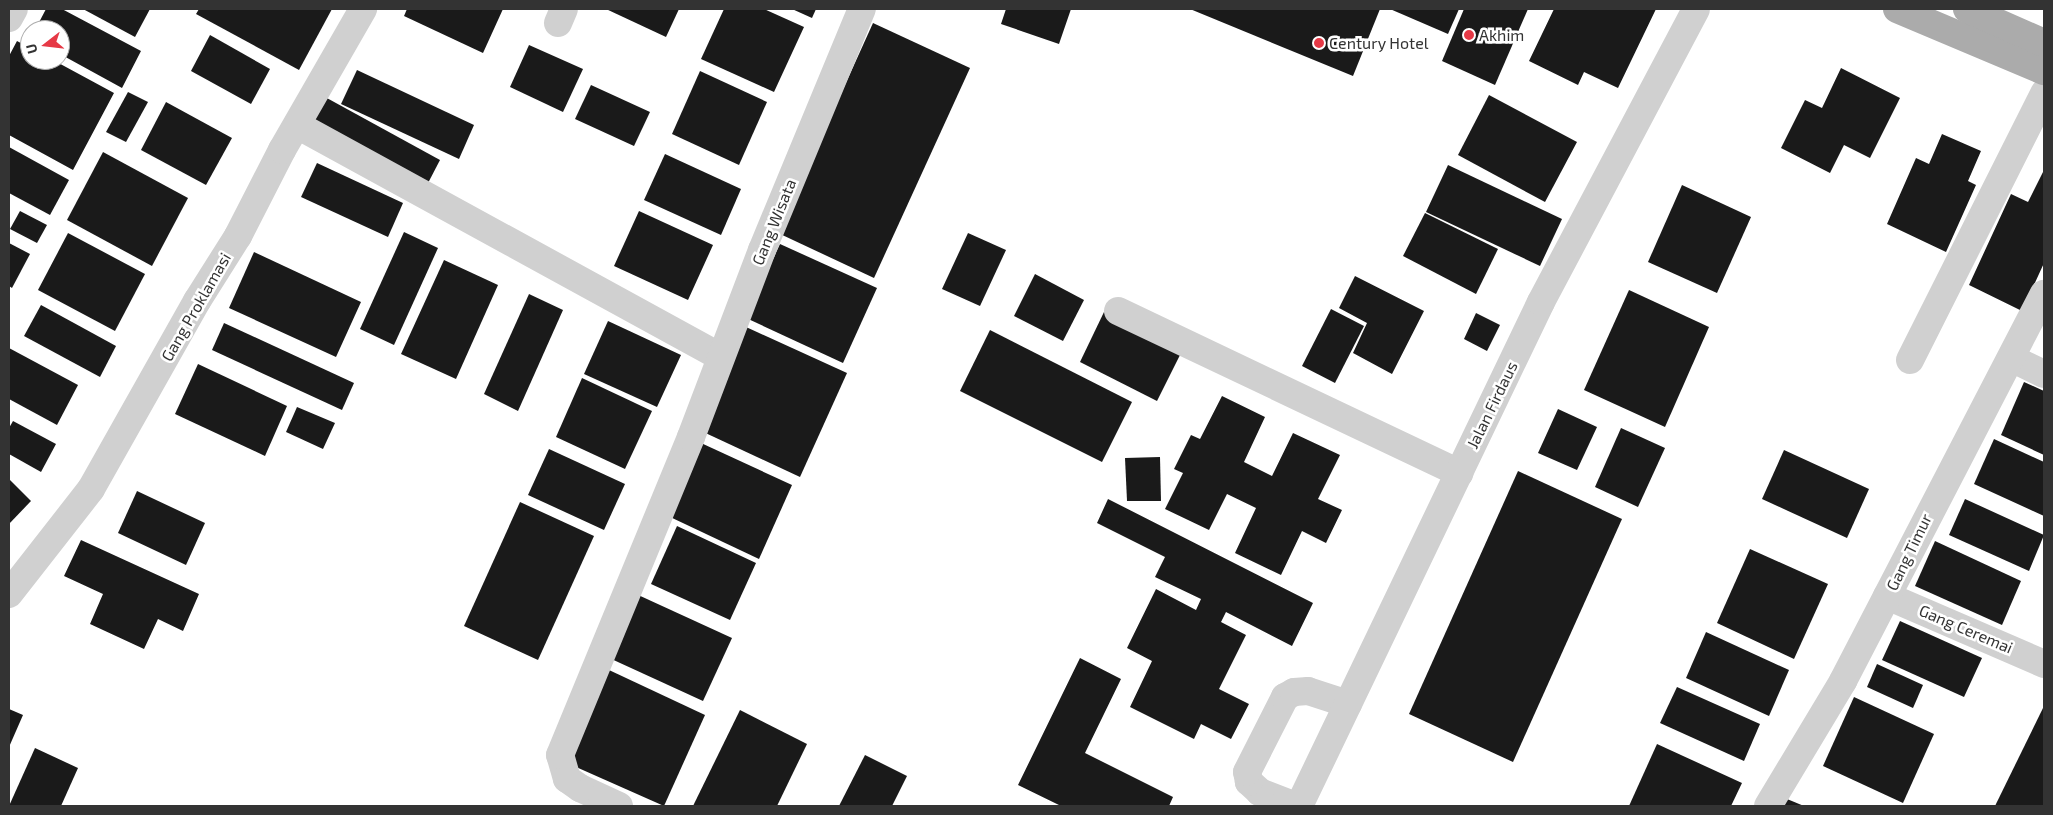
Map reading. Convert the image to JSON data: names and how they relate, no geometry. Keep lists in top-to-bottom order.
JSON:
{
  "streets": {
    "street": [
      "Gang Wisata",
      "Gang Proklamasi",
      "Jalan Firdaus",
      "Gang Timur",
      "Gang Ceremai"
    ]
  },
  "crossings": [
    ["Gang Timur", "Gang Ceremai"]
  ],
  "places": ["Akhim", "Century Hotel"],
  "north": "left"
}
